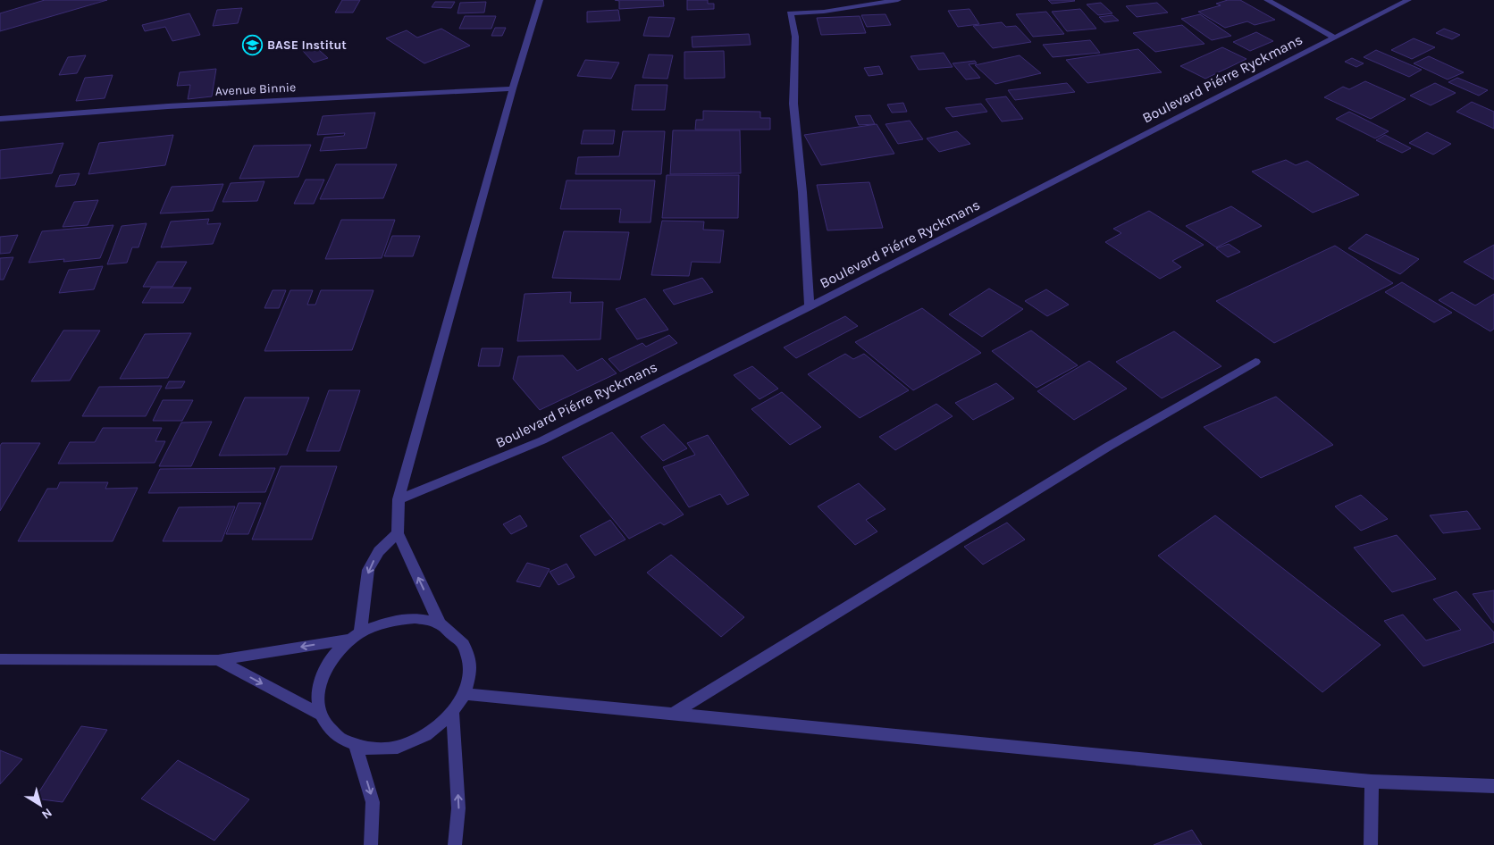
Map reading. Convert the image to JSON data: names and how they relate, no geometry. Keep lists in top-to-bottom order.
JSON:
{
  "streets": {
    "street": ["Boulevard Piérre Ryckmans", "Avenue Binnie"]
  },
  "places": {
    "school or university": ["BASE Institut"]
  },
  "north": "bottom right"
}
